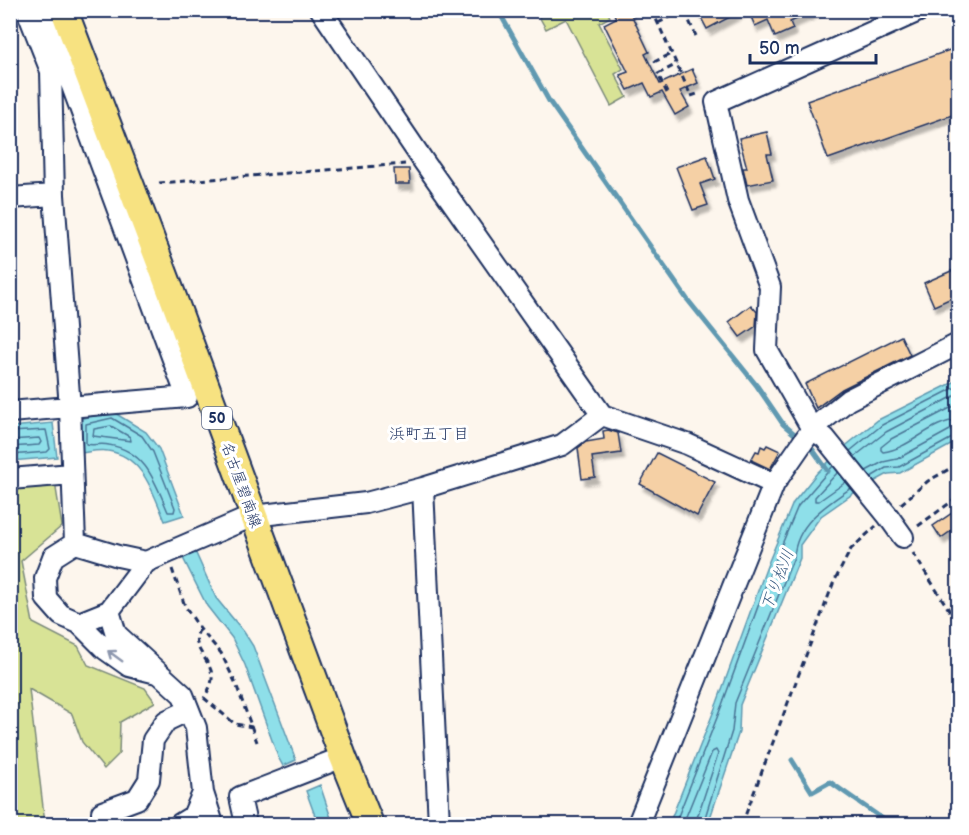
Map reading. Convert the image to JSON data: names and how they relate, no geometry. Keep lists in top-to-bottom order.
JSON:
{
  "streets": {
    "main road": ["50", "名古屋碧南線"]
  },
  "districts": ["浜町五丁目"],
  "water": ["下り松川"],
  "scale_bar": "50 m"
}
